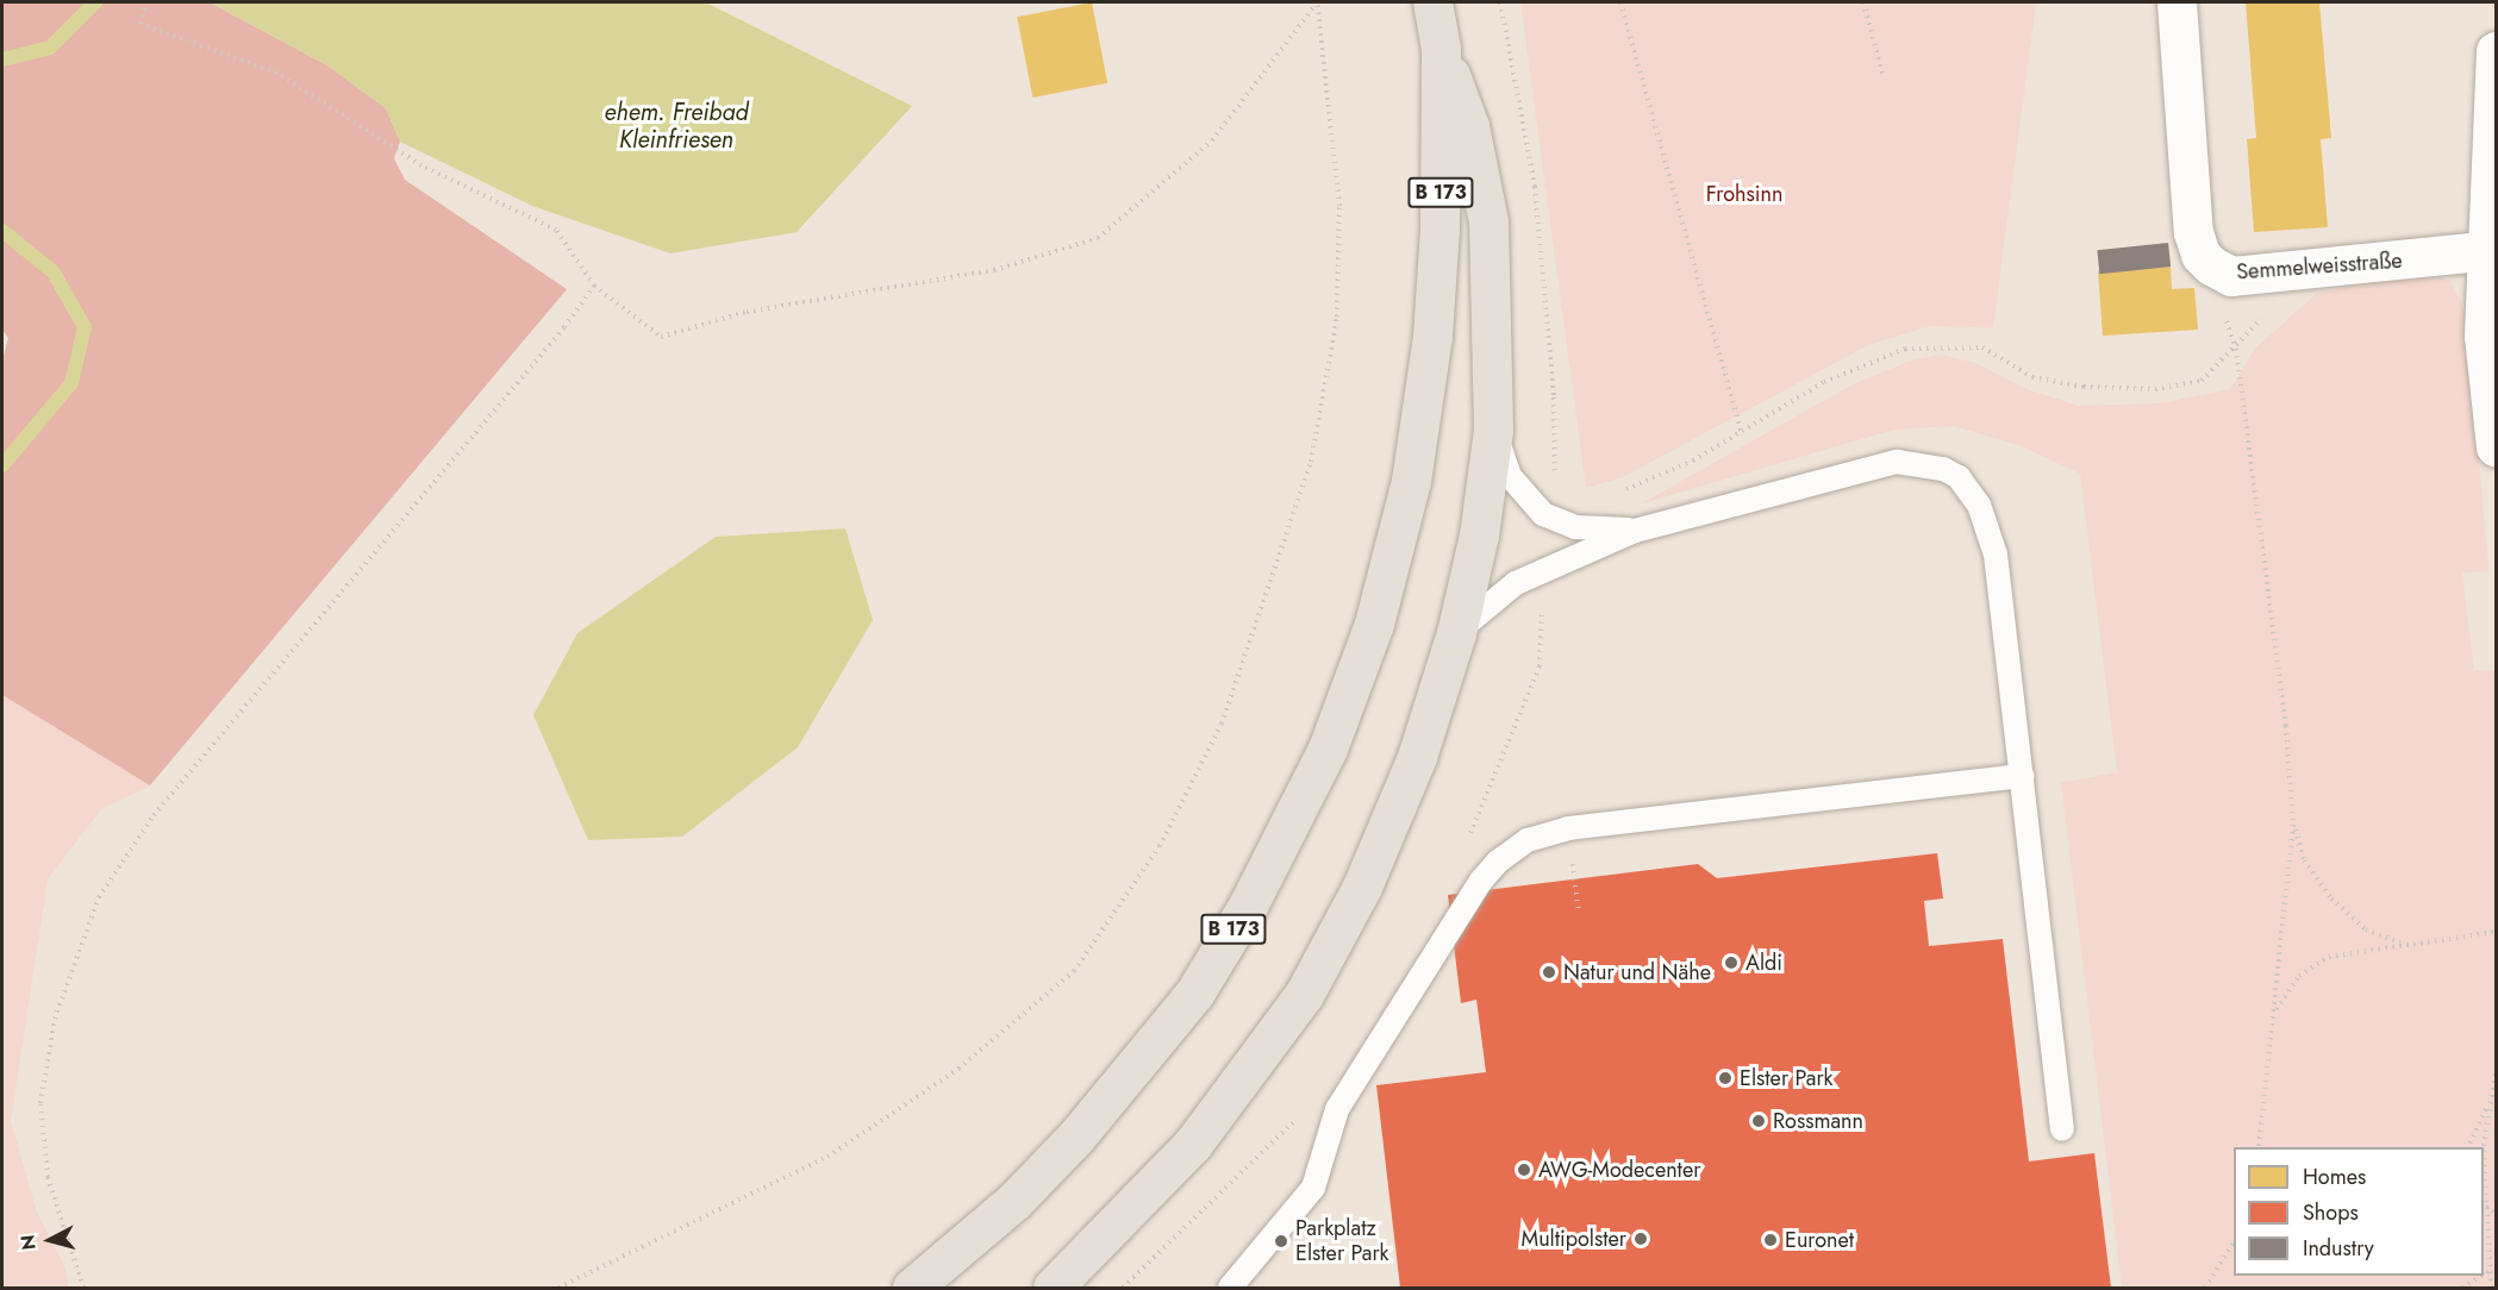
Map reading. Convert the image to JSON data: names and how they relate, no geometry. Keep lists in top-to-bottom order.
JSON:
{
  "streets": {
    "main road": ["B 173"],
    "street": ["Semmelweisstraße"]
  },
  "water": ["ehem. Freibad Kleinfriesen"],
  "parks": ["Frohsinn"],
  "places": [
    "Aldi",
    "Natur und Nähe",
    "Elster Park",
    "Rossmann",
    "AWG-Modecenter",
    "Multipolster",
    "Euronet",
    "Parkplatz Elster Park"
  ],
  "legend": ["Homes", "Shops", "Industry"],
  "north": "left"
}
